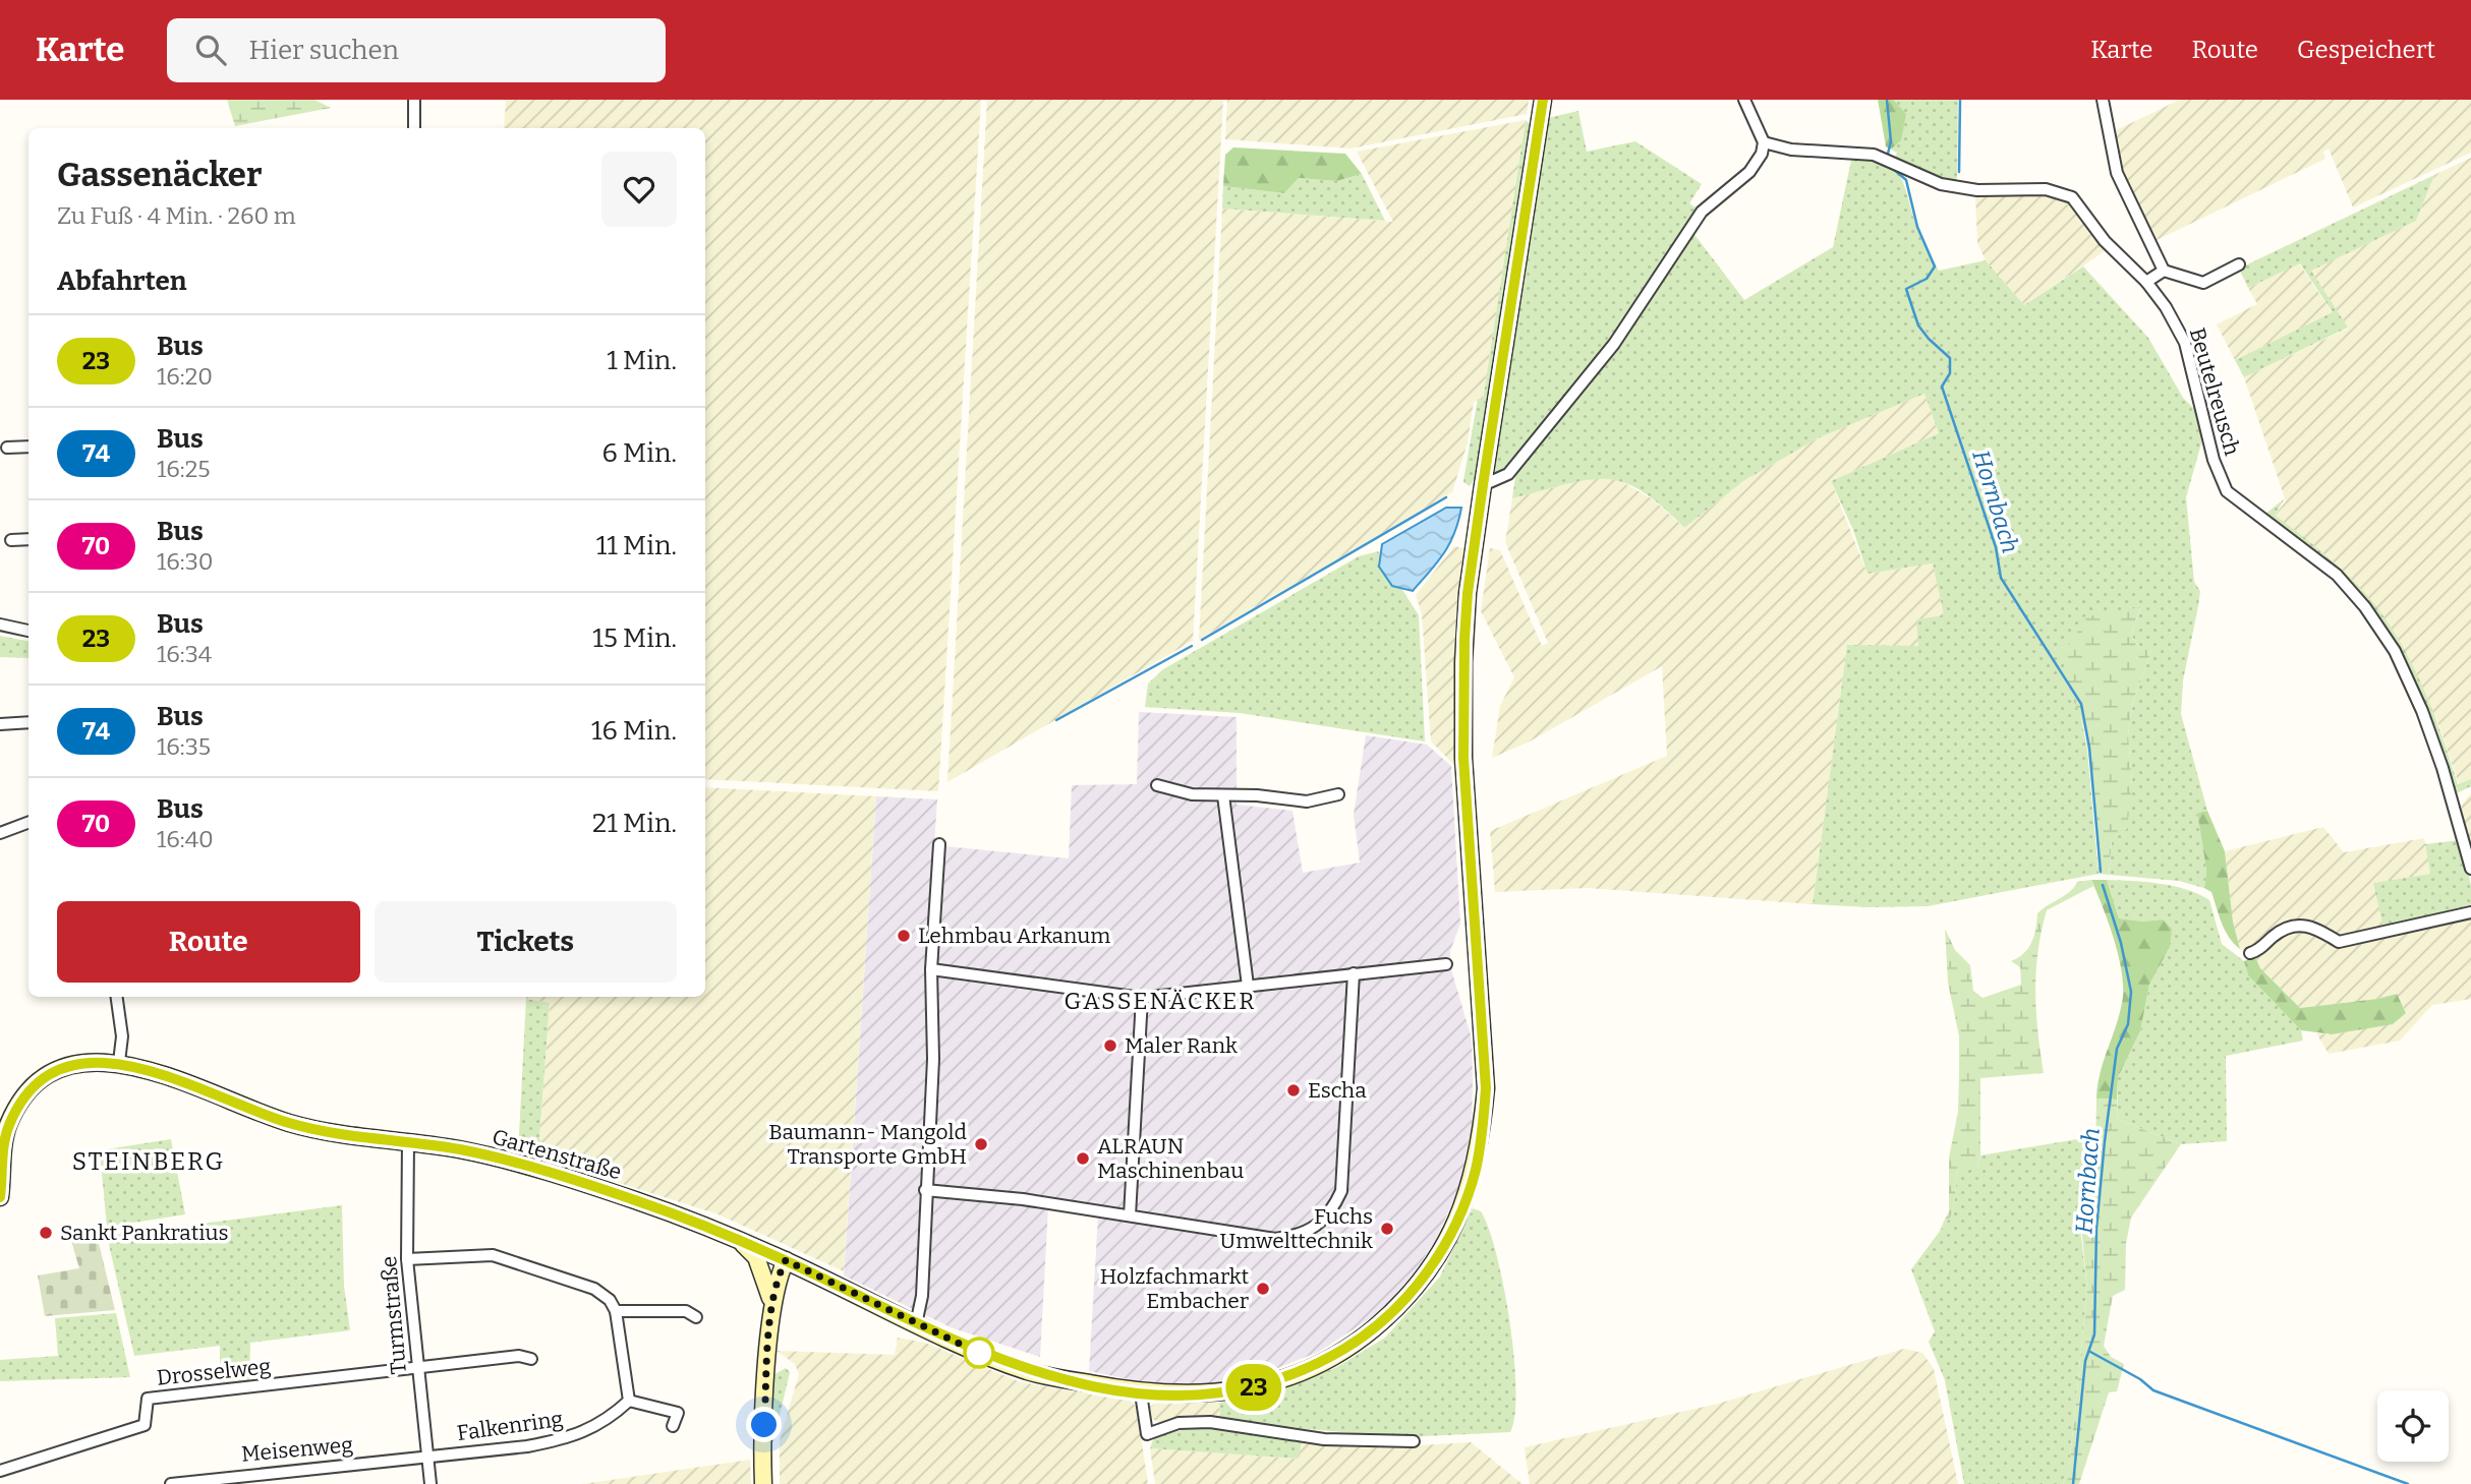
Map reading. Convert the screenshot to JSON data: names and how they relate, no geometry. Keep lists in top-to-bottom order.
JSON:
{
  "streets": {
    "main road": ["Gartenstraße"],
    "street": [
      "Beutelreusch",
      "Turmstraße",
      "Drosselweg",
      "Falkenring",
      "Meisenweg"
    ]
  },
  "crossings": [
    ["Gartenstraße", "Turmstraße"],
    ["Turmstraße", "Drosselweg"],
    ["Turmstraße", "Falkenring"],
    ["Turmstraße", "Meisenweg"],
    ["Falkenring", "Meisenweg"]
  ],
  "districts": ["GASSENÄCKER", "STEINBERG"],
  "water": ["Hornbach"],
  "places": [
    "Lehmbau Arkanum",
    "Maler Rank",
    "Escha",
    "Baumann- Mangold Transporte GmbH",
    "ALRAUN Maschinenbau",
    "Fuchs Umwelttechnik",
    "Sankt Pankratius",
    "Holzfachmarkt Embacher"
  ],
  "lines": ["bus line 23"],
  "page": {
    "header": "Karte",
    "search": "Hier suchen",
    "nav": ["Karte", "Route", "Gespeichert"],
    "on_map": "23",
    "heading": [
      ["Gassenäcker", "Zu Fuß · 4 Min. · 260 m"],
      "Abfahrten"
    ],
    "list": [
      {
        "mark": "23",
        "name": "Bus",
        "note": "16:20",
        "value": "1 Min."
      },
      {
        "mark": "74",
        "name": "Bus",
        "note": "16:25",
        "value": "6 Min."
      },
      {
        "mark": "70",
        "name": "Bus",
        "note": "16:30",
        "value": "11 Min."
      },
      {
        "mark": "23",
        "name": "Bus",
        "note": "16:34",
        "value": "15 Min."
      },
      {
        "mark": "74",
        "name": "Bus",
        "note": "16:35",
        "value": "16 Min."
      },
      {
        "mark": "70",
        "name": "Bus",
        "note": "16:40",
        "value": "21 Min."
      }
    ],
    "buttons": ["Route", "Tickets"]
  }
}
